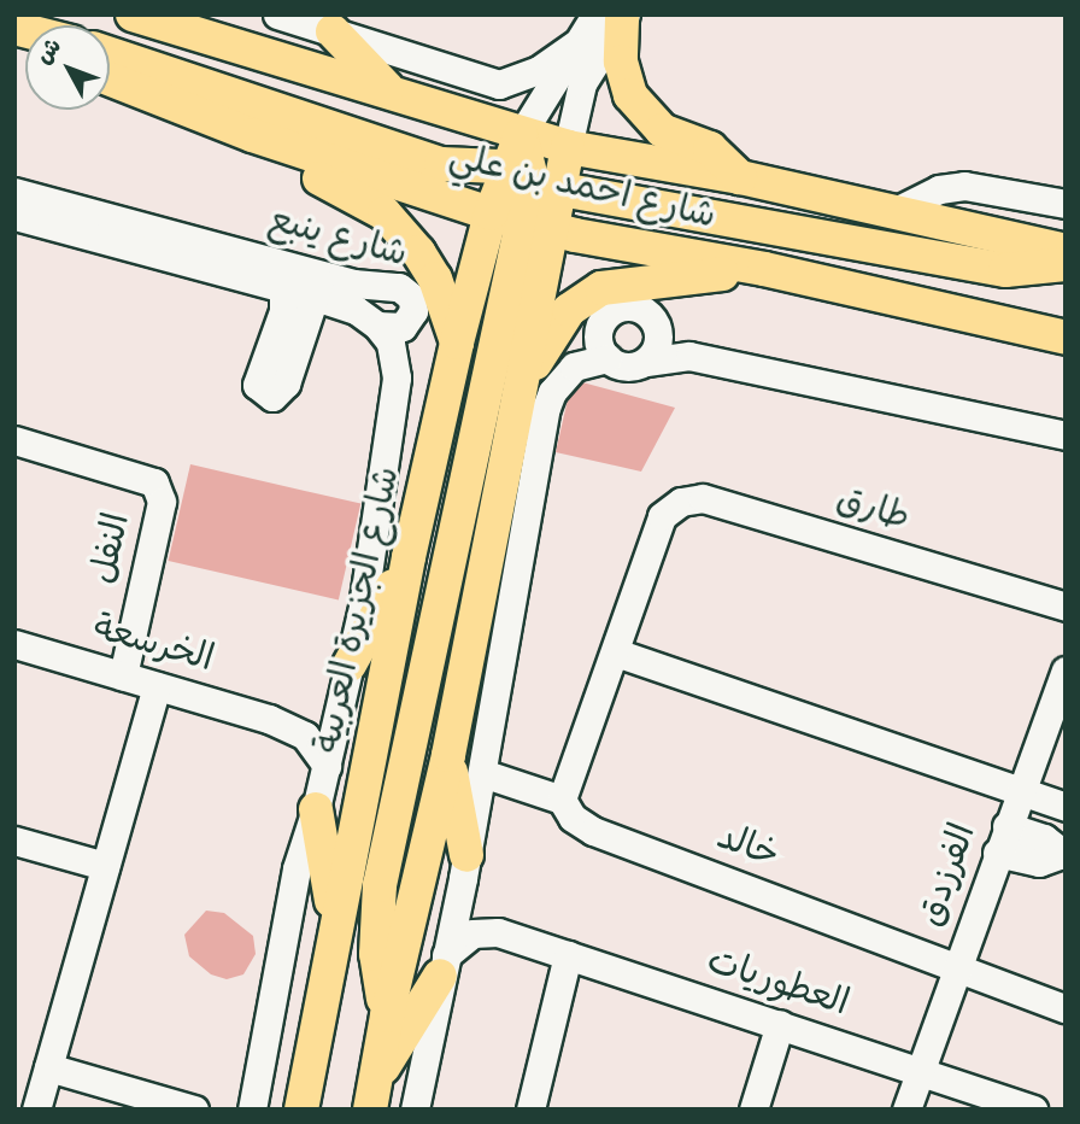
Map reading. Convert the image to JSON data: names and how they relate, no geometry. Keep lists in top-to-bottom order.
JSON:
{
  "streets": {
    "main road": ["شارع احمد بن علي", "شارع الجزيرة العربية"],
    "street": [
      "شارع ينبع",
      "طارق",
      "النفل",
      "الخرسعة",
      "خالد",
      "الفرزدق",
      "العطوريات"
    ]
  },
  "crossings": [
    ["شارع احمد بن علي", "شارع الجزيرة العربية"],
    ["شارع ينبع", "شارع الجزيرة العربية"],
    ["النفل", "الخرسعة"],
    ["شارع الجزيرة العربية", "الخرسعة"],
    ["خالد", "الفرزدق"],
    ["الفرزدق", "العطوريات"]
  ],
  "north": "top left"
}
